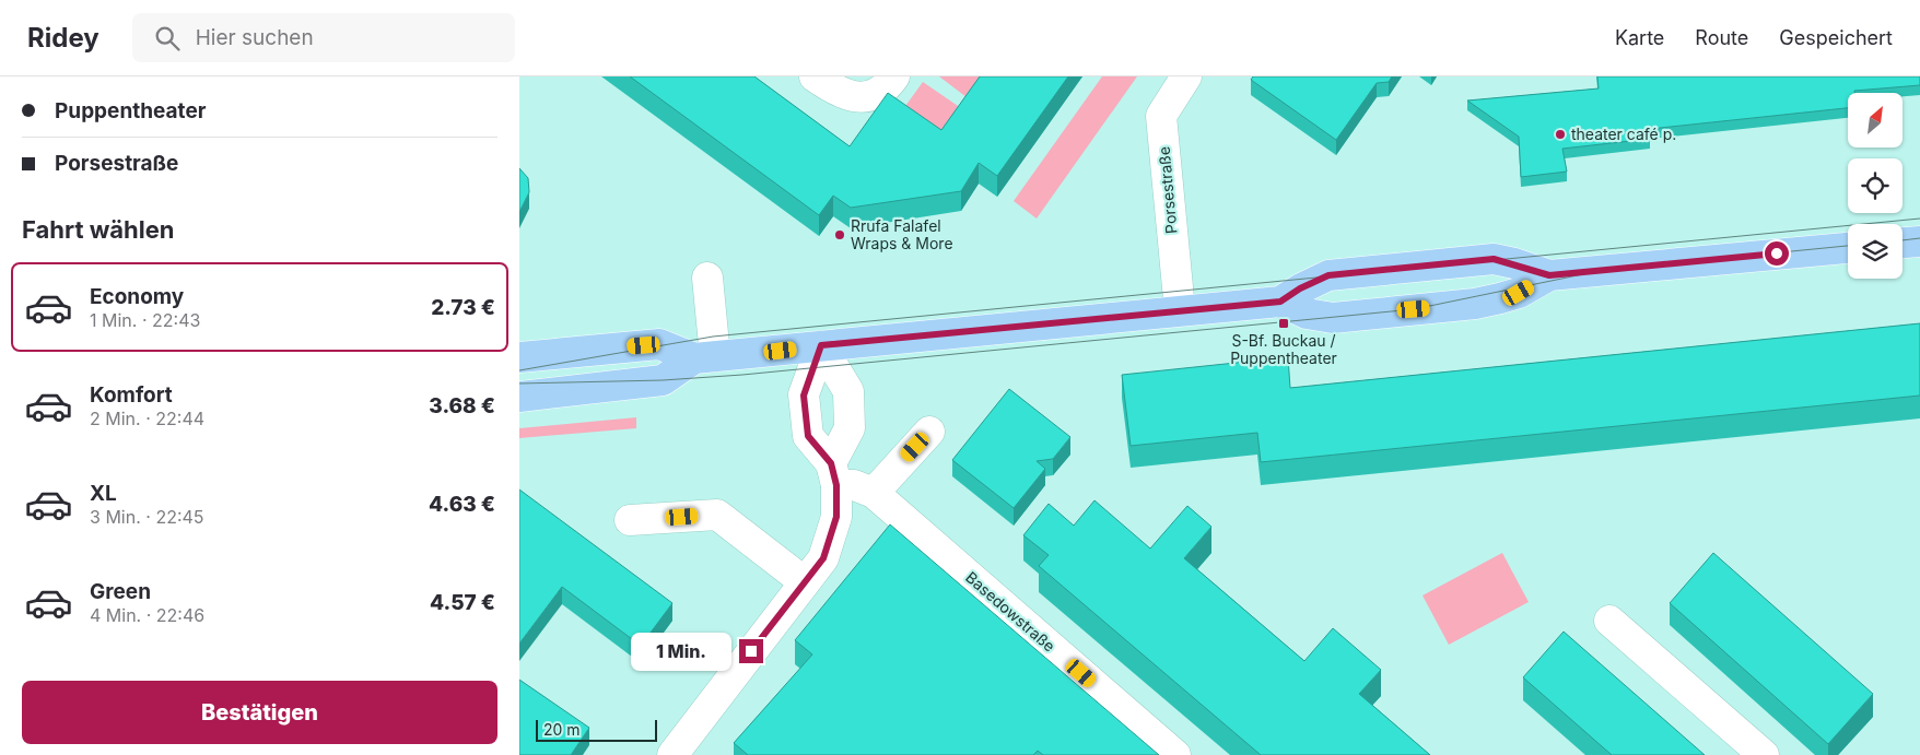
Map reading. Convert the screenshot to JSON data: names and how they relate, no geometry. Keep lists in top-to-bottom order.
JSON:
{
  "streets": {
    "street": ["Porsestraße", "Basedowstraße"]
  },
  "places": {
    "other": ["theater café p.", "Rrufa Falafel Wraps & More"],
    "transit": ["S-Bf. Buckau / Puppentheater"]
  },
  "scale_bar": "20 m",
  "north": "top right",
  "page": {
    "header": "Ridey",
    "search": "Hier suchen",
    "nav": ["Karte", "Route", "Gespeichert"],
    "banner": ["Puppentheater", "Porsestraße"],
    "heading": "Fahrt wählen",
    "list": [
      {
        "name": "Economy",
        "note": "1 Min. · 22:43",
        "value": "2.73 €"
      },
      {
        "name": "Komfort",
        "note": "2 Min. · 22:44",
        "value": "3.68 €"
      },
      {
        "name": "XL",
        "note": "3 Min. · 22:45",
        "value": "4.63 €"
      },
      {
        "name": "Green",
        "note": "4 Min. · 22:46",
        "value": "4.57 €"
      }
    ],
    "bubble": "1 Min.",
    "buttons": "Bestätigen",
    "scale": "20 m"
  }
}
